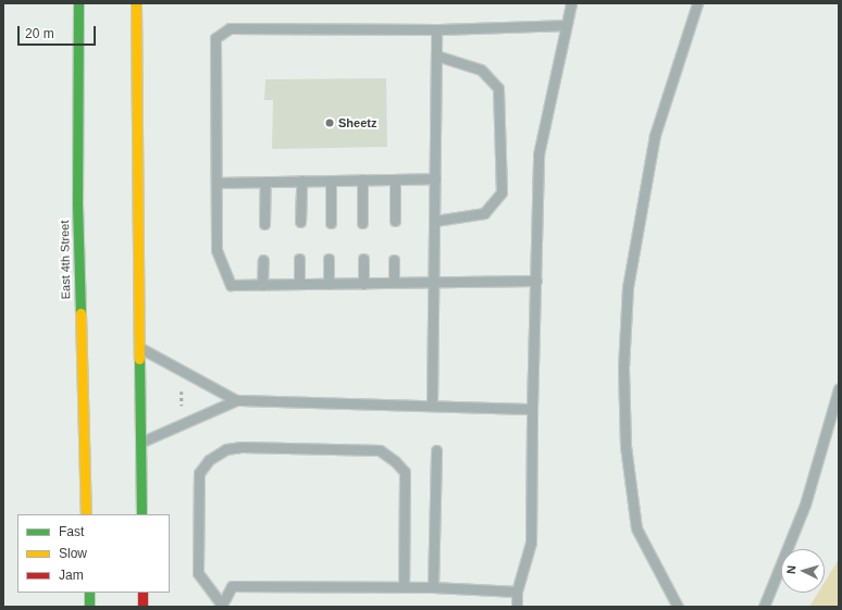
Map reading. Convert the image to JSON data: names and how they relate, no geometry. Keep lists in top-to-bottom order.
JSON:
{
  "streets": {
    "highway": ["East 4th Street"]
  },
  "places": ["Sheetz"],
  "legend": ["Fast", "Slow", "Jam"],
  "scale_bar": "20 m",
  "north": "left"
}
